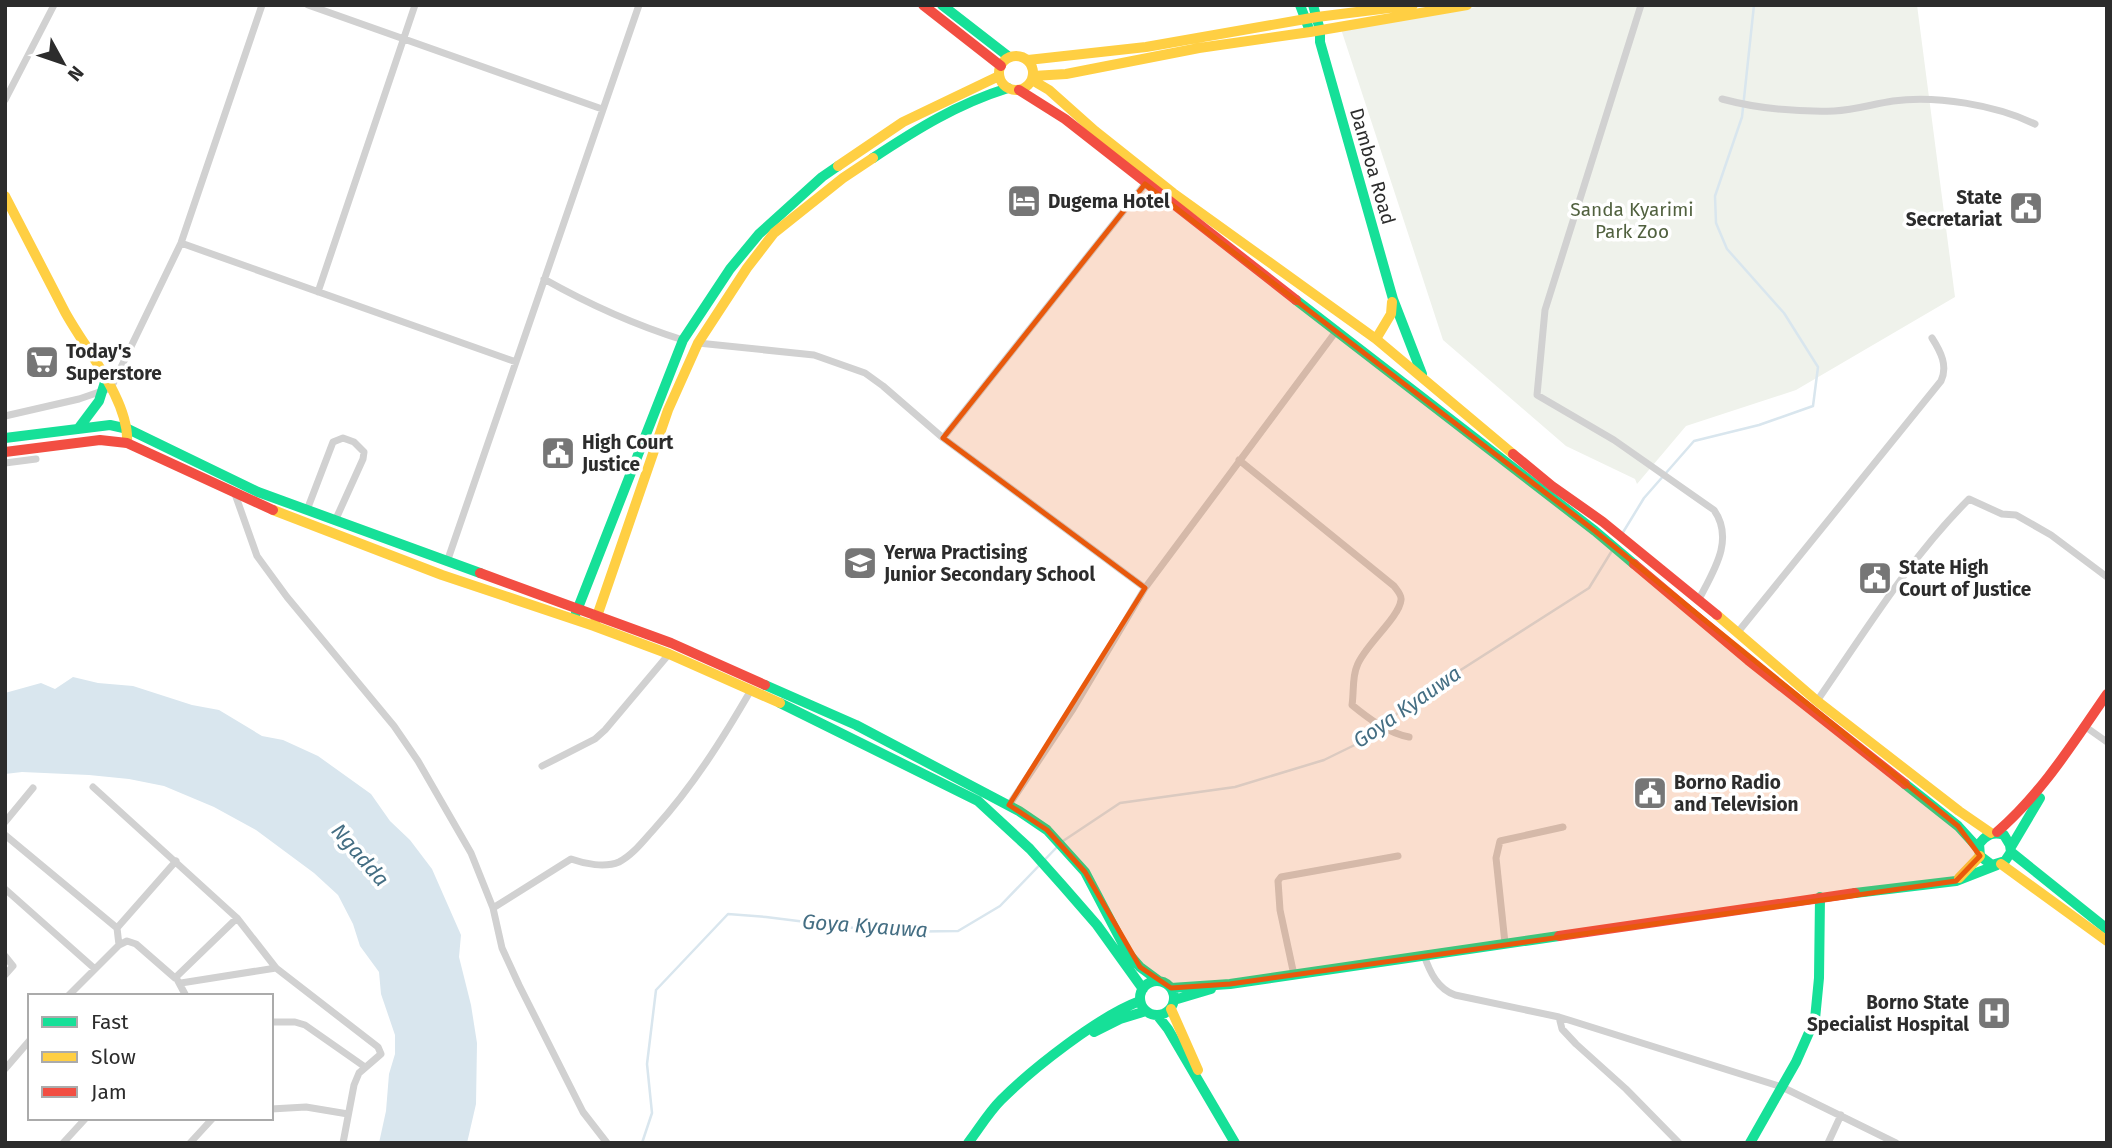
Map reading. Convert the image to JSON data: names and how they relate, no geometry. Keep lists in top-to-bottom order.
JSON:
{
  "streets": {
    "main road": ["Damboa Road"]
  },
  "water": ["Goya Kyauwa", "Ngadda"],
  "parks": ["Sanda Kyarimi Park Zoo"],
  "places": {
    "hotel": ["Dugema Hotel"],
    "public building": [
      "State Secretariat",
      "High Court Justice",
      "State High Court of Justice",
      "Borno Radio and Television"
    ],
    "supermarket": ["Today's Superstore"],
    "school or university": ["Yerwa Practising Junior Secondary School"],
    "hospital": ["Borno State Specialist Hospital"]
  },
  "legend": ["Fast", "Slow", "Jam"],
  "north": "bottom right"
}
